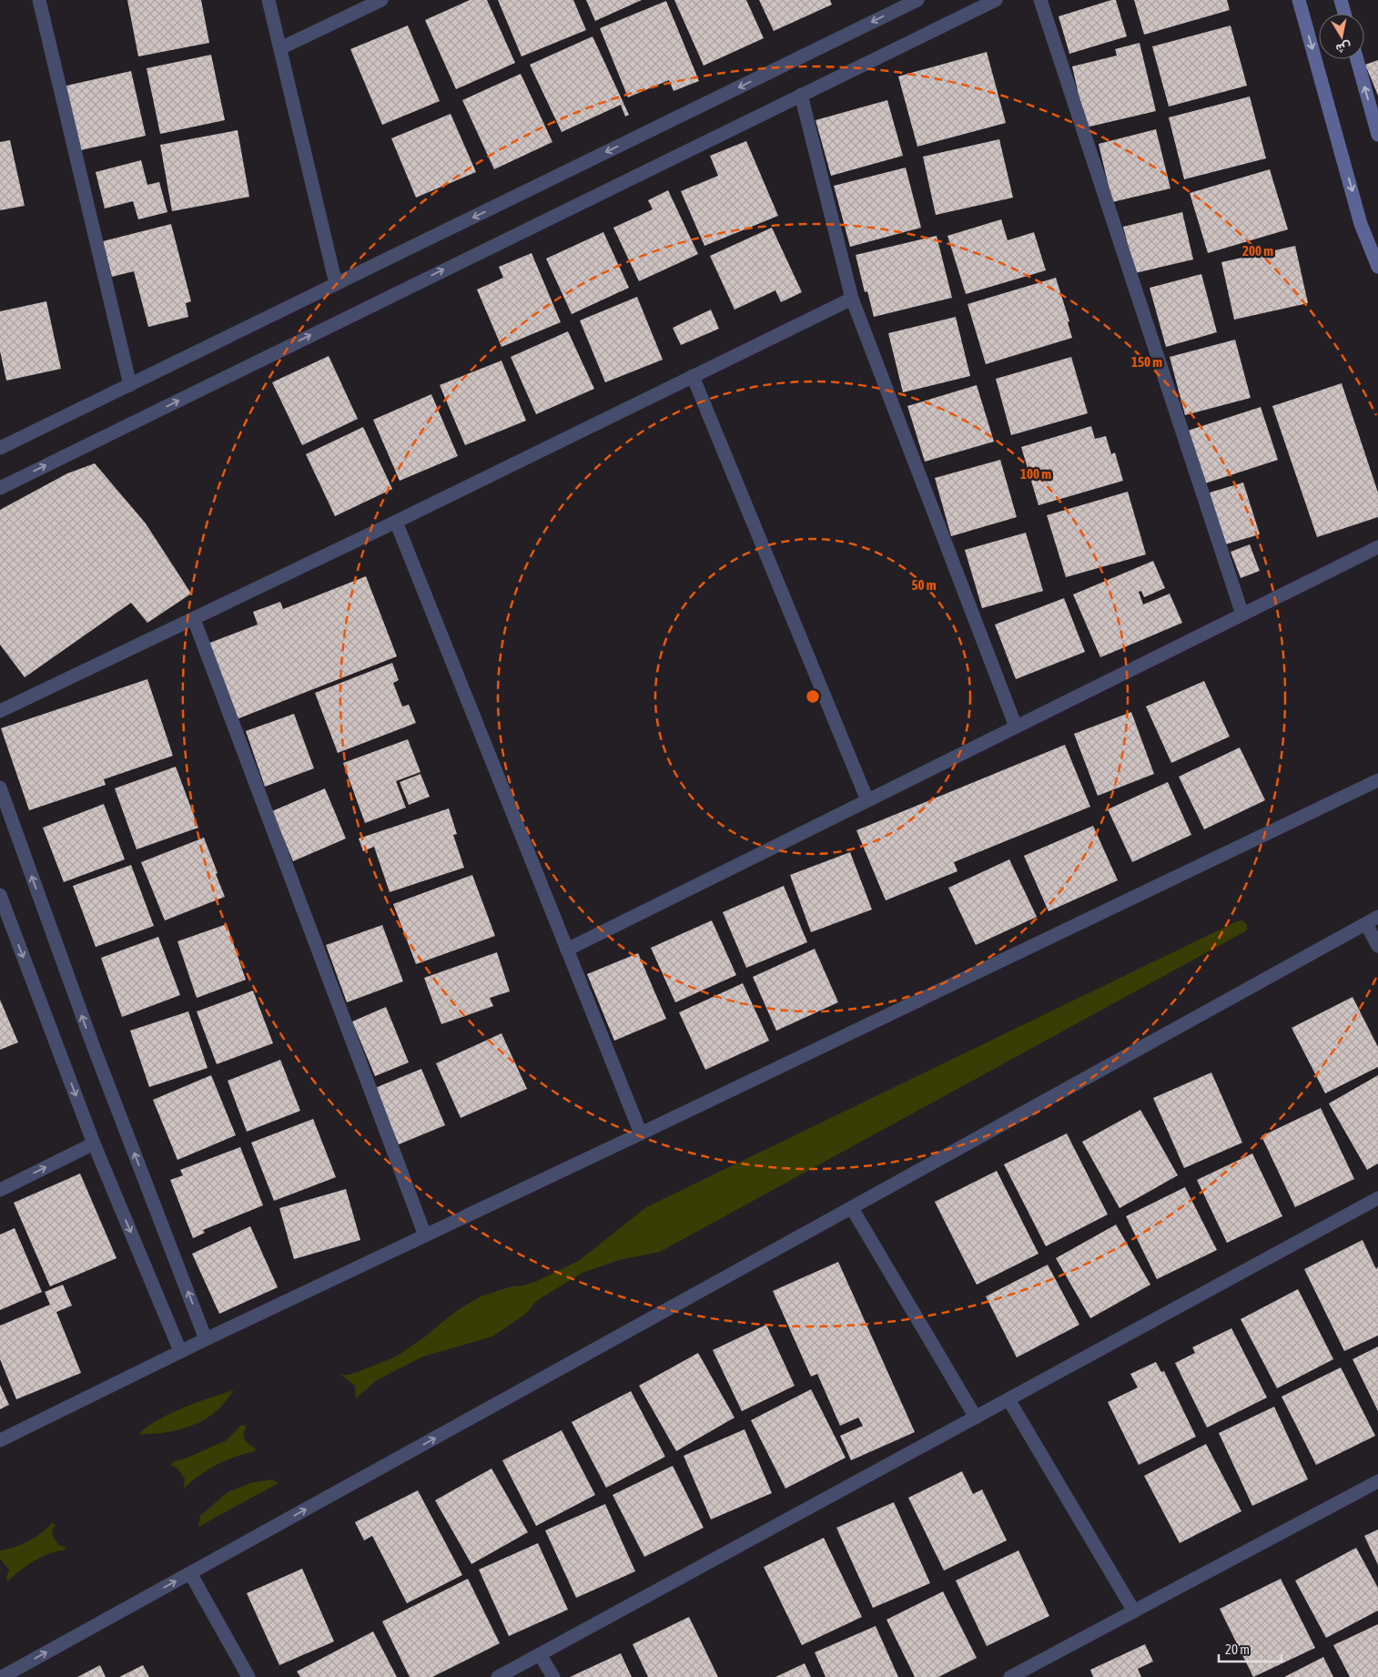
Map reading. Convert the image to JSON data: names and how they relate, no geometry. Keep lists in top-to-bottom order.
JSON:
{
  "scale_bar": "20 m",
  "north": "bottom",
  "rings": [
    "200 m",
    "150 m",
    "100 m",
    "50 m"
  ]
}
